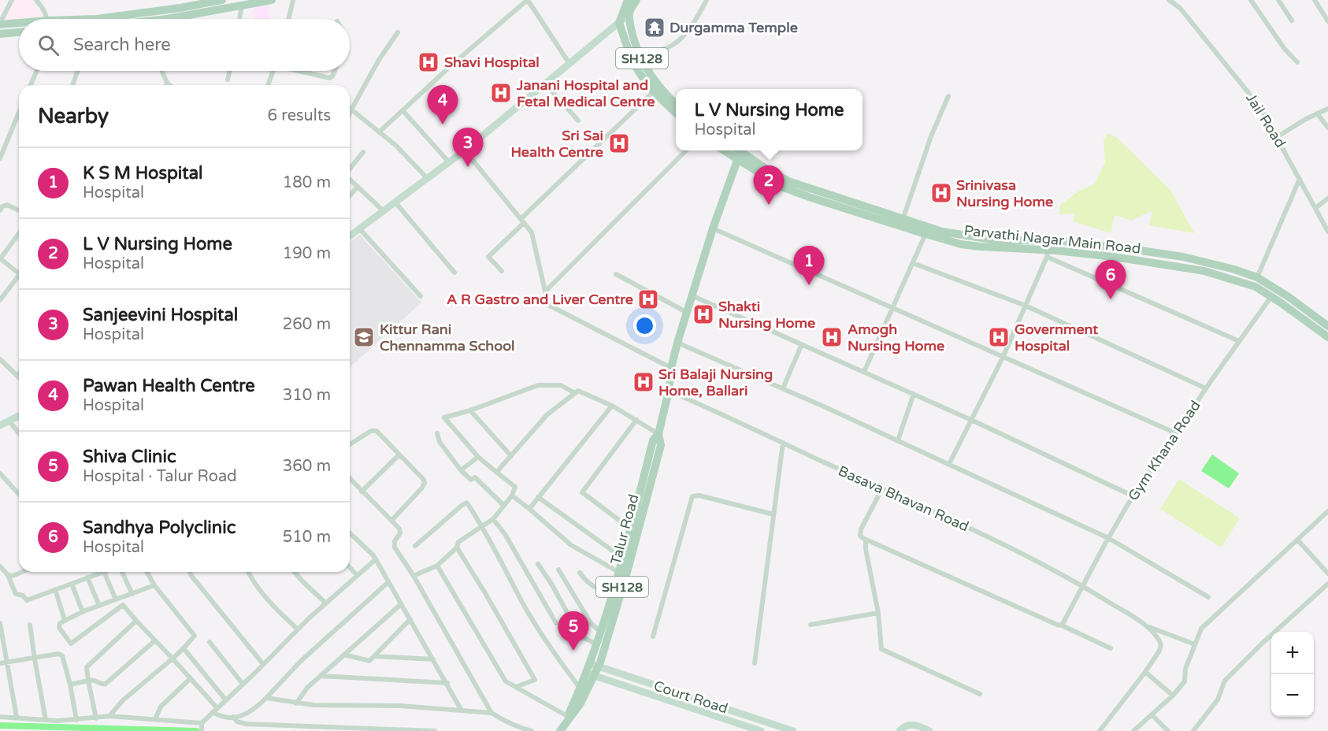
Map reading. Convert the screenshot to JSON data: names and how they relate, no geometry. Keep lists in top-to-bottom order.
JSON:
{
  "streets": {
    "main road": ["SH128", "Parvathi Nagar Main Road", "Talur Road"],
    "street": [
      "Jail Road",
      "Gym Khana Road",
      "Basava Bhavan Road",
      "Court Road"
    ]
  },
  "crossings": [
    ["Parvathi Nagar Main Road", "Gym Khana Road"],
    ["Parvathi Nagar Main Road", "Talur Road"],
    ["Gym Khana Road", "Basava Bhavan Road"],
    ["Basava Bhavan Road", "Talur Road"],
    ["Talur Road", "Court Road"]
  ],
  "places": {
    "temple": ["Durgamma Temple"],
    "hospital": [
      "Shavi Hospital",
      "Janani Hospital and Fetal Medical Centre",
      "Sri Sai Health Centre",
      "Srinivasa Nursing Home",
      "A R Gastro and Liver Centre",
      "Shakti Nursing Home",
      "Amogh Nursing Home",
      "Government Hospital",
      "Sri Balaji Nursing Home, Ballari"
    ],
    "school or university": ["Kittur Rani Chennamma School"]
  },
  "page": {
    "search": "Search here",
    "pins": [
      "4",
      "3",
      "2",
      "1",
      "6",
      "5"
    ],
    "heading": ["Nearby", "6 results"],
    "popup": ["L V Nursing Home", "Hospital"],
    "list": [
      {
        "mark": "1",
        "name": "K S M Hospital",
        "note": "Hospital",
        "value": "180 m"
      },
      {
        "mark": "2",
        "name": "L V Nursing Home",
        "note": "Hospital",
        "value": "190 m"
      },
      {
        "mark": "3",
        "name": "Sanjeevini Hospital",
        "note": "Hospital",
        "value": "260 m"
      },
      {
        "mark": "4",
        "name": "Pawan Health Centre",
        "note": "Hospital",
        "value": "310 m"
      },
      {
        "mark": "5",
        "name": "Shiva Clinic",
        "note": "Hospital · Talur Road",
        "value": "360 m"
      },
      {
        "mark": "6",
        "name": "Sandhya Polyclinic",
        "note": "Hospital",
        "value": "510 m"
      }
    ],
    "map_buttons": ["+", "−"]
  }
}
